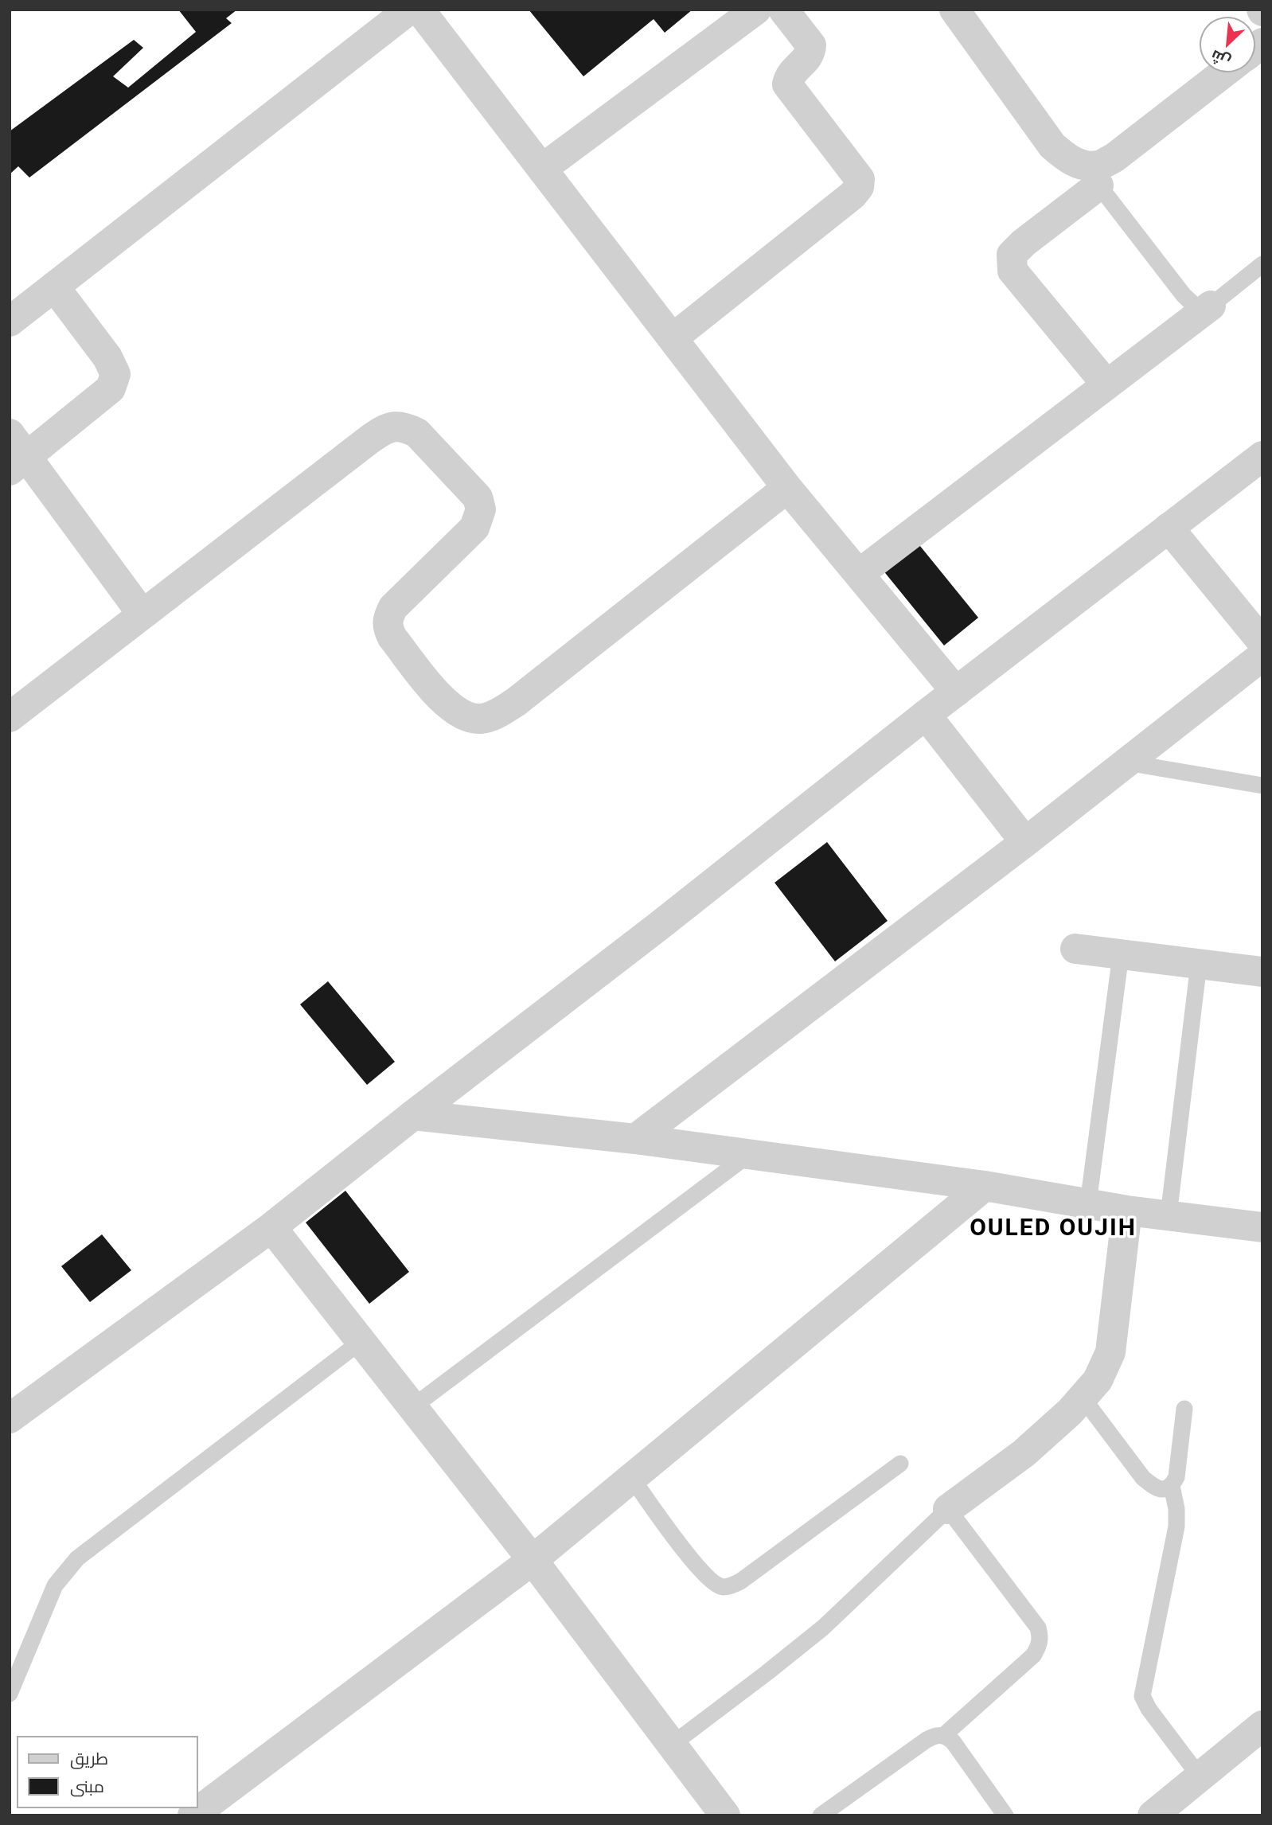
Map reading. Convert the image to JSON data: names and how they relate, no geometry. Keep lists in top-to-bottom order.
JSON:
{
  "districts": ["OULED OUJIH"],
  "legend": ["طريق", "مبنى"],
  "north": "bottom left"
}
